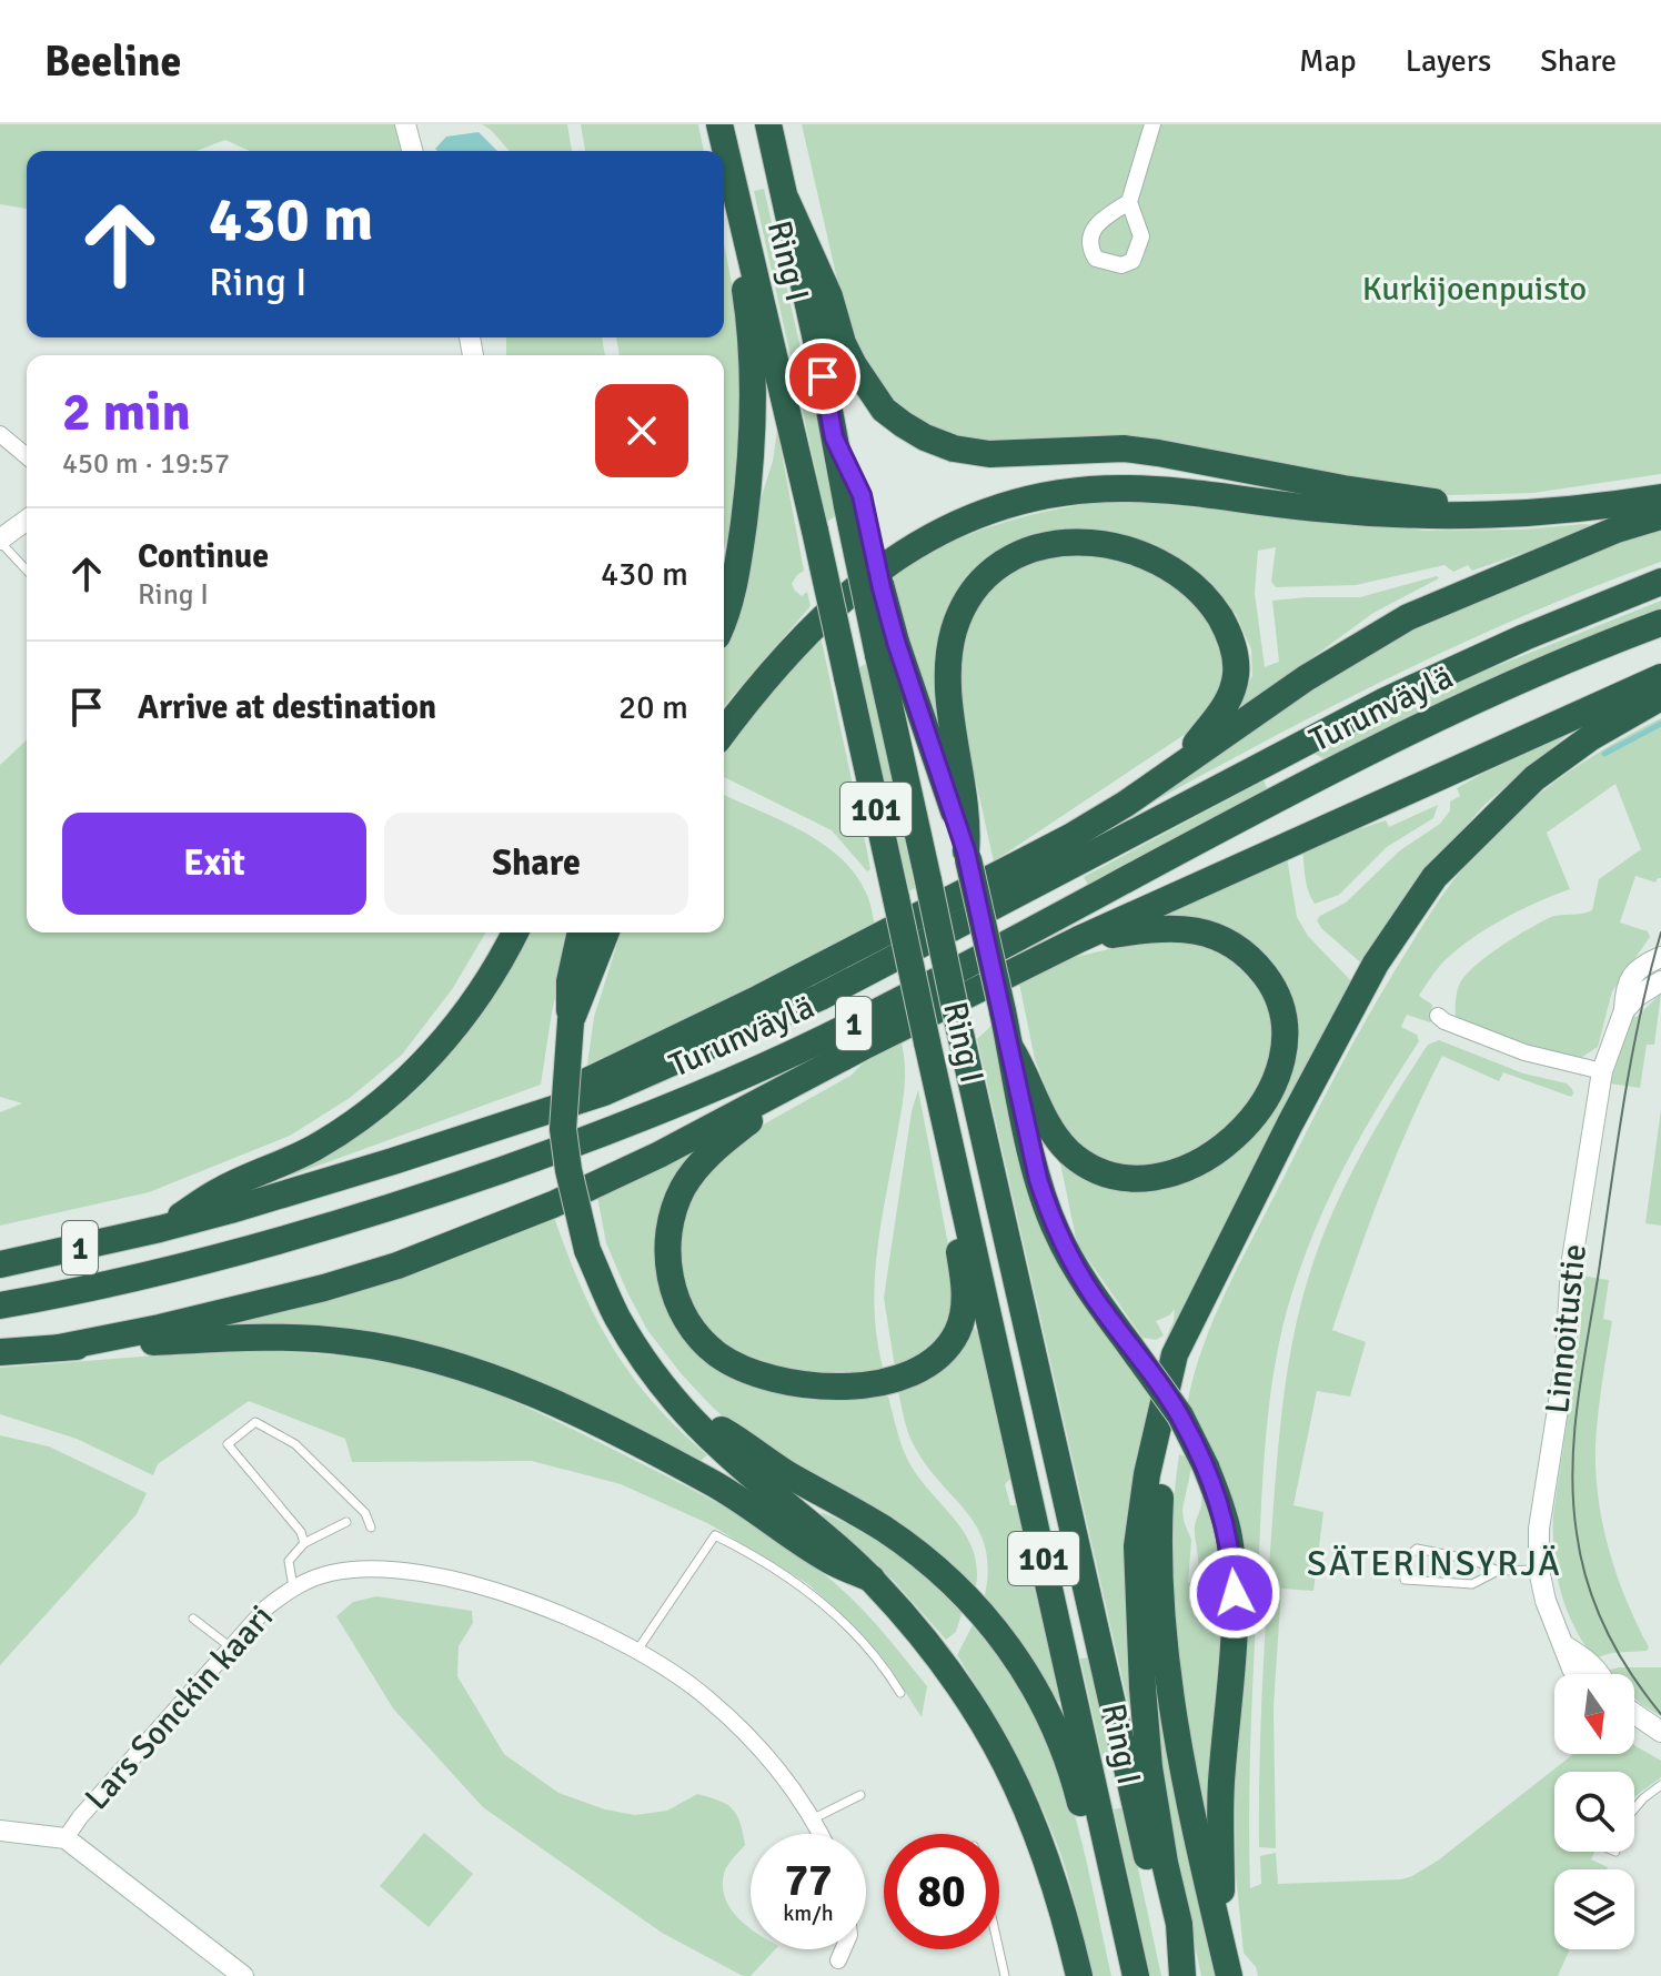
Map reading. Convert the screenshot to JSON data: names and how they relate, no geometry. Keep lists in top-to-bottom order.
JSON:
{
  "streets": {
    "highway": [
      "Ring I",
      "Turunväylä",
      "101",
      "1"
    ],
    "street": ["Linnoitustie", "Lars Sonckin kaari"]
  },
  "districts": ["SÄTERINSYRJÄ"],
  "parks": ["Kurkijoenpuisto"],
  "north": "bottom",
  "page": {
    "header": "Beeline",
    "nav": ["Map", "Layers", "Share"],
    "turn": ["430 m", "Ring I"],
    "heading": ["2 min", "450 m · 19:57"],
    "list": [
      {
        "name": "Continue",
        "note": "Ring I",
        "value": "430 m"
      },
      {
        "name": "Arrive at destination",
        "value": "20 m"
      }
    ],
    "buttons": ["Exit", "Share"],
    "speed": "77 km/h",
    "limit": "80"
  }
}
